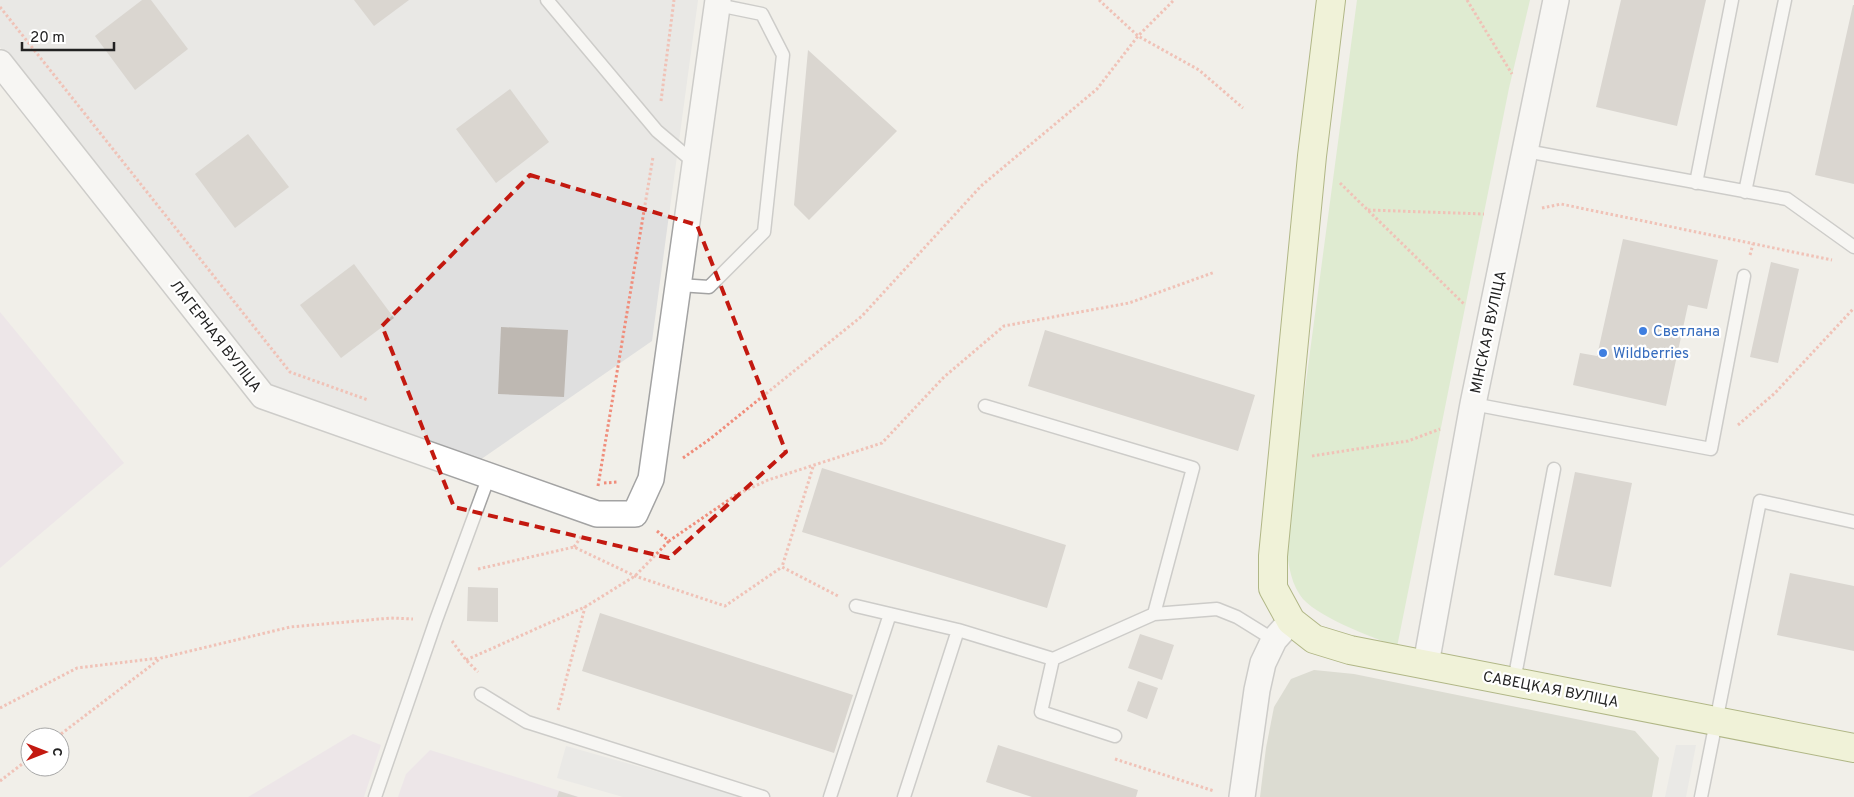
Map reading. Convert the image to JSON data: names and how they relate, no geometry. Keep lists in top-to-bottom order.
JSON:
{
  "streets": {
    "main road": ["САВЕЦКАЯ ВУЛІЦА"],
    "street": ["МІНСКАЯ ВУЛІЦА", "ЛАГЕРНАЯ ВУЛІЦА"]
  },
  "crossings": [
    ["МІНСКАЯ ВУЛІЦА", "САВЕЦКАЯ ВУЛІЦА"]
  ],
  "places": ["Светлана", "Wildberries"],
  "scale_bar": "20 m",
  "north": "right"
}
